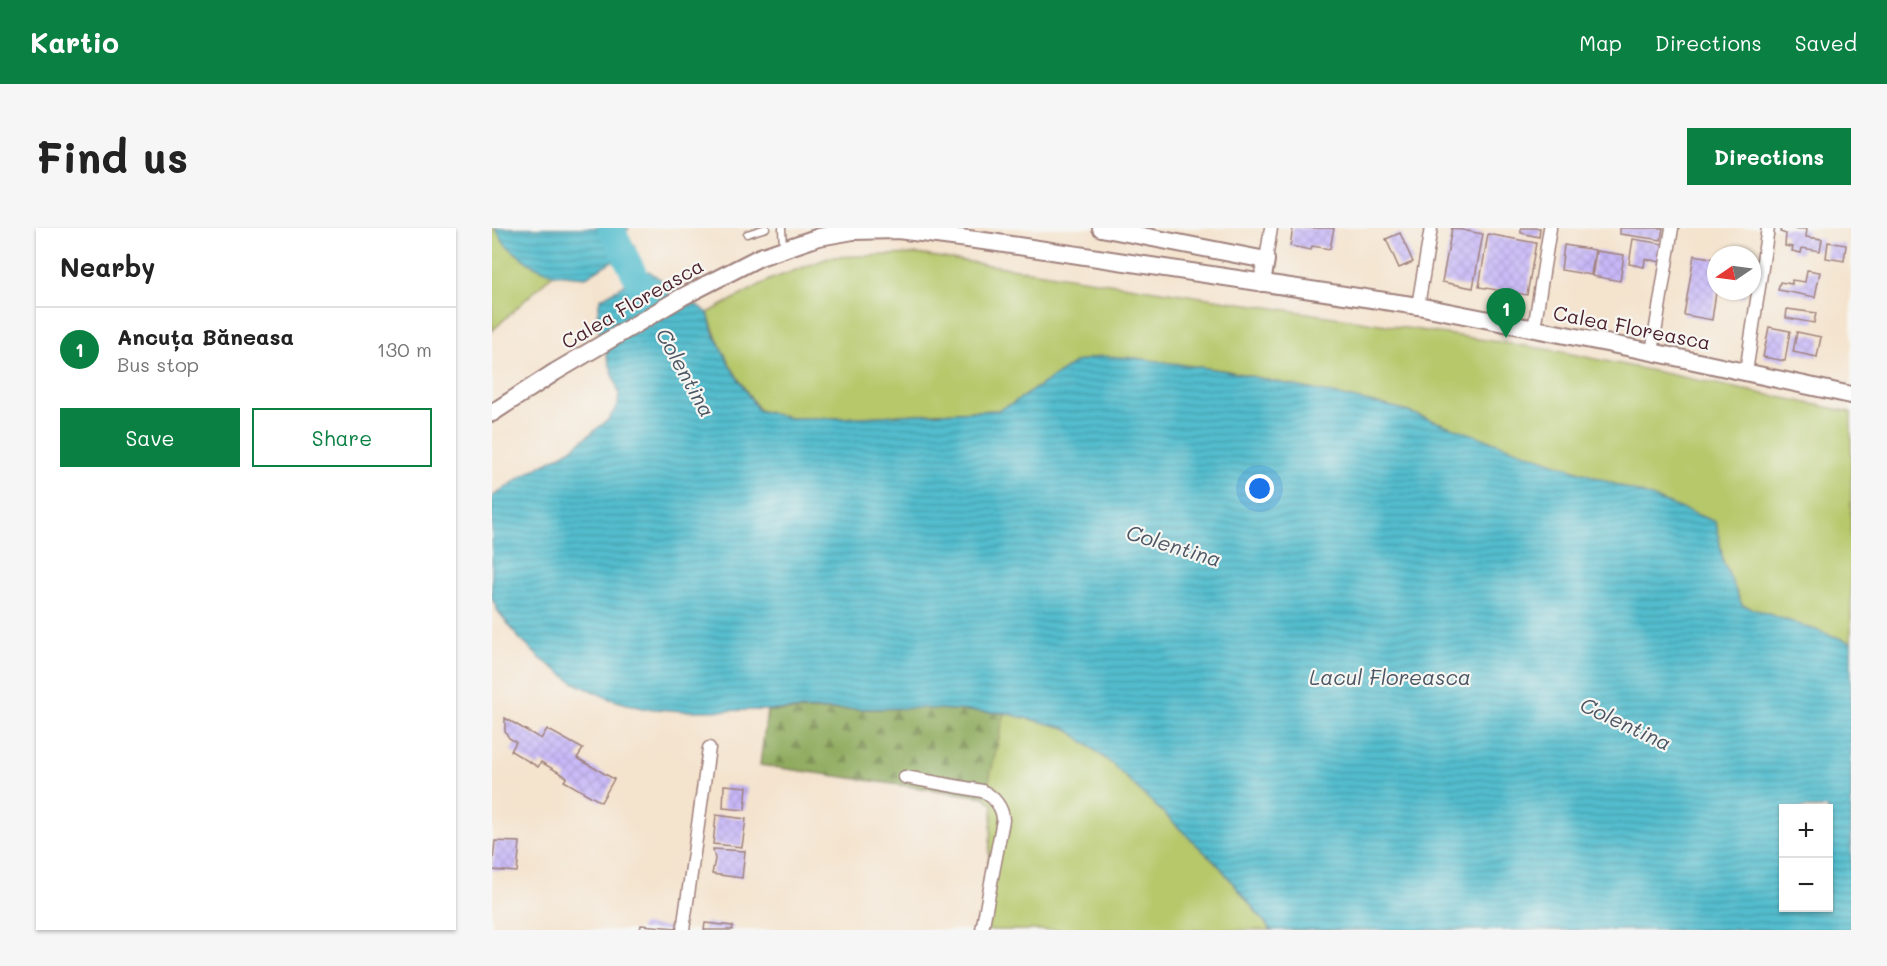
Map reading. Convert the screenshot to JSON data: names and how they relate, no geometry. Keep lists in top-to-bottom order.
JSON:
{
  "streets": {
    "main road": ["Calea Floreasca"]
  },
  "water": ["Colentina", "Lacul Floreasca"],
  "north": "left",
  "page": {
    "header": "Kartio",
    "nav": ["Map", "Directions", "Saved"],
    "buttons": [
      "Directions",
      ["Save", "Share"]
    ],
    "title": "Find us",
    "heading": "Nearby",
    "pins": "1",
    "list": [
      {
        "mark": "1",
        "name": "Ancuța Băneasa",
        "note": "Bus stop",
        "value": "130 m"
      }
    ],
    "map_buttons": ["+", "−"]
  }
}
